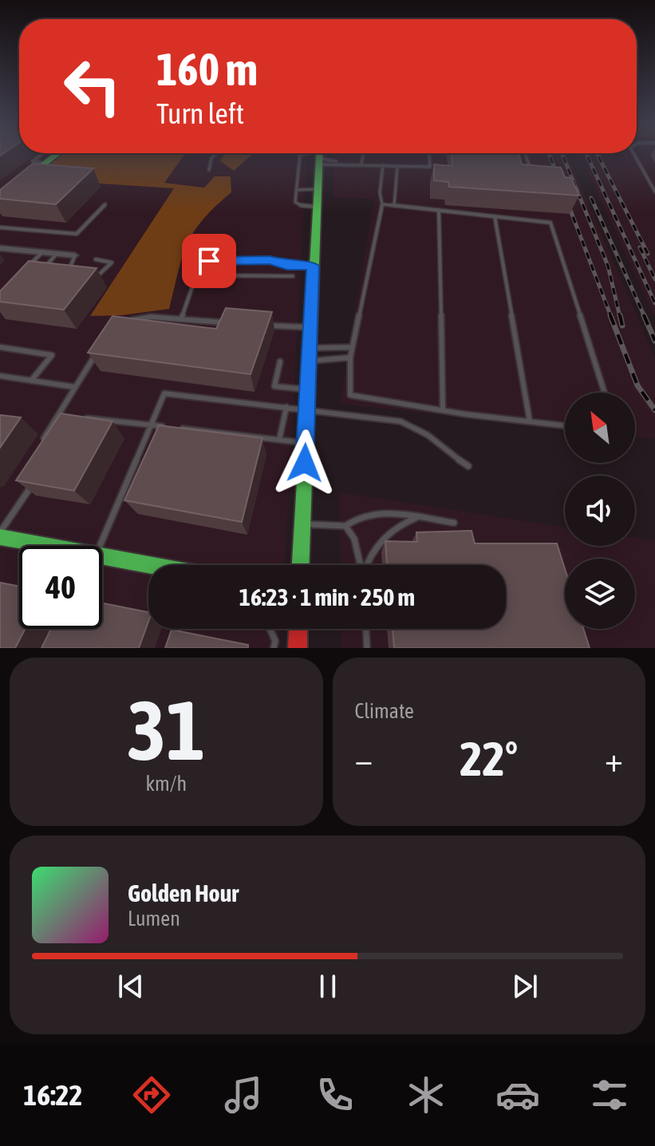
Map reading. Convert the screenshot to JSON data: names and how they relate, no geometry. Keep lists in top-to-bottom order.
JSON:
{
  "north": "top left",
  "page": {
    "turn": ["160 m", "Turn left"],
    "limit": "40",
    "trip": "16:23 · 1 min · 250 m",
    "tile": [
      ["31", "km/h"],
      "Climate"
    ],
    "heat": ["−", "22°", "+"],
    "song": ["Golden Hour", "Lumen"],
    "tabs": "16:22"
  }
}
